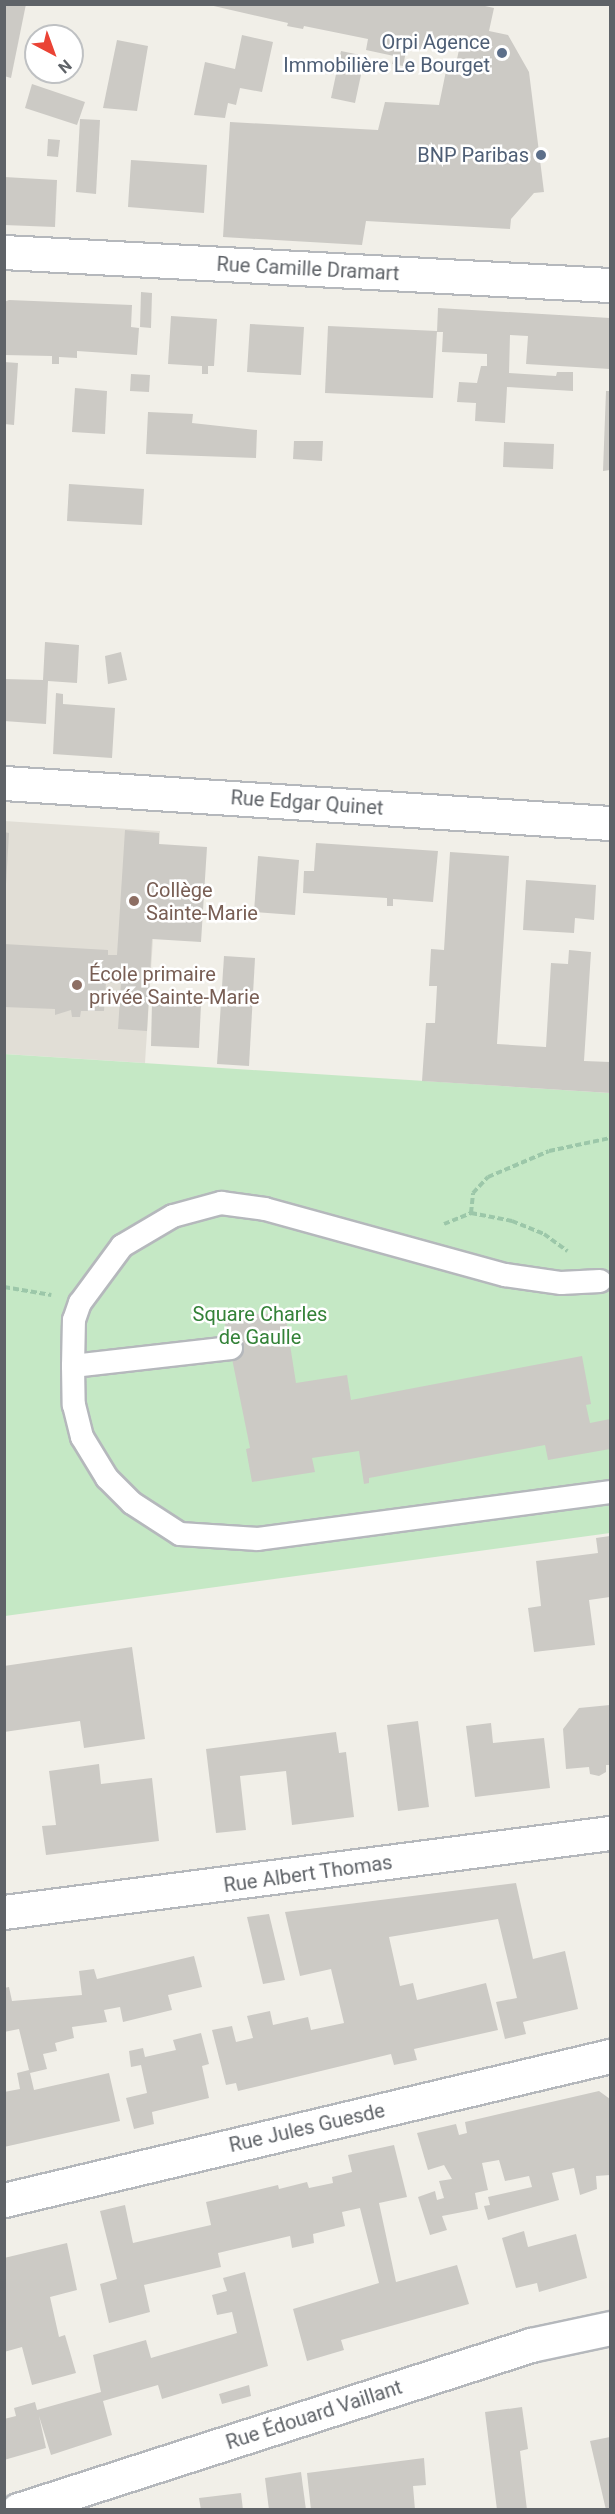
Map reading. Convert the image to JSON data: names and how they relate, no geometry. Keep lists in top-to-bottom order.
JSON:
{
  "streets": {
    "street": [
      "Rue Camille Dramart",
      "Rue Edgar Quinet",
      "Rue Albert Thomas",
      "Rue Jules Guesde",
      "Rue Édouard Vaillant"
    ]
  },
  "parks": ["Square Charles de Gaulle"],
  "places": [
    "Orpi Agence Immobilière Le Bourget",
    "BNP Paribas",
    "Collège Sainte-Marie",
    "École primaire privée Sainte-Marie"
  ],
  "north": "bottom right"
}
